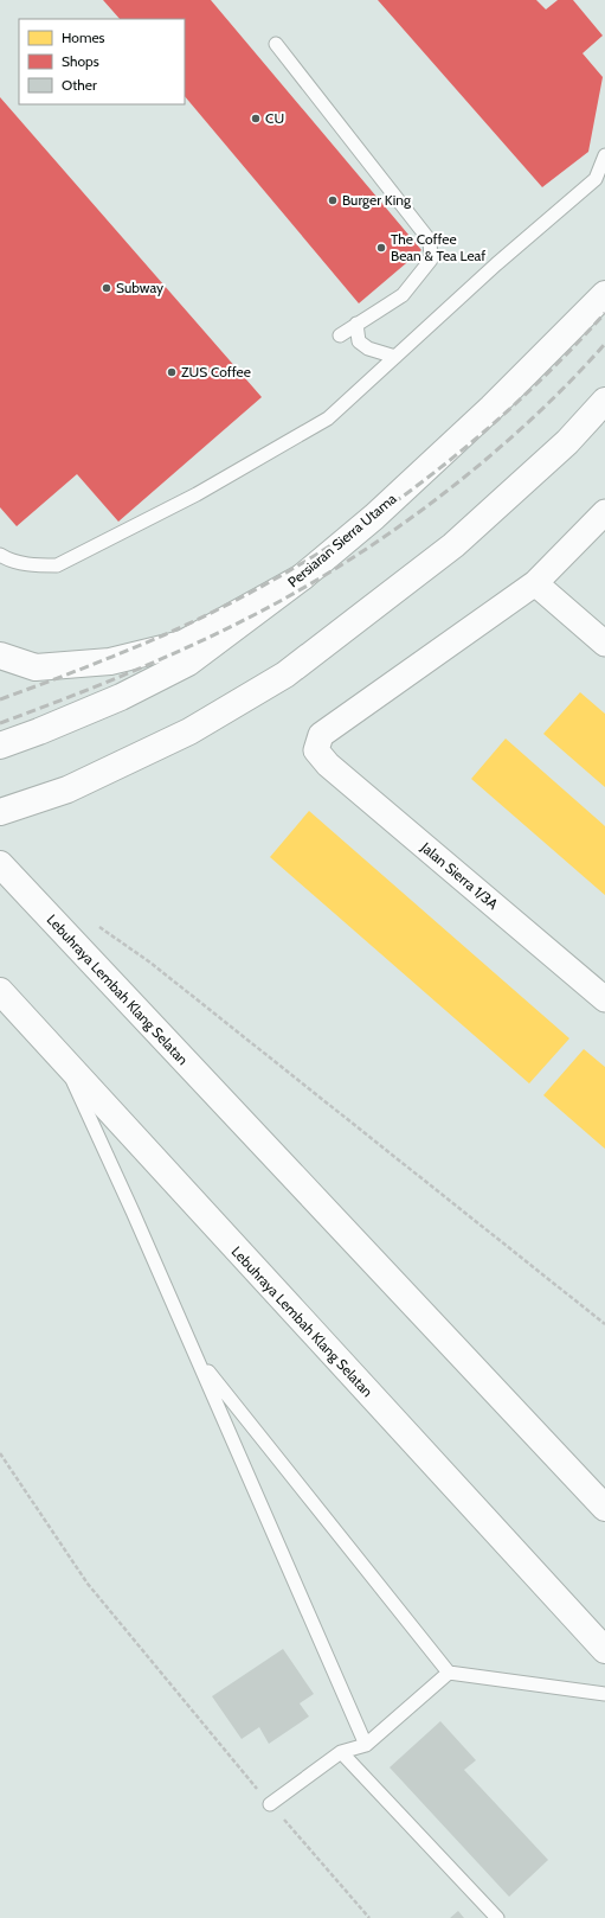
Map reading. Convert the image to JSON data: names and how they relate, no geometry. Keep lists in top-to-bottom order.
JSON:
{
  "streets": {
    "main road": ["Persiaran Sierra Utama", "Lebuhraya Lembah Klang Selatan"],
    "street": ["Jalan Sierra 1/3A"]
  },
  "places": [
    "CU",
    "Burger King",
    "The Coffee Bean & Tea Leaf",
    "Subway",
    "ZUS Coffee"
  ],
  "legend": ["Homes", "Shops", "Other"]
}
